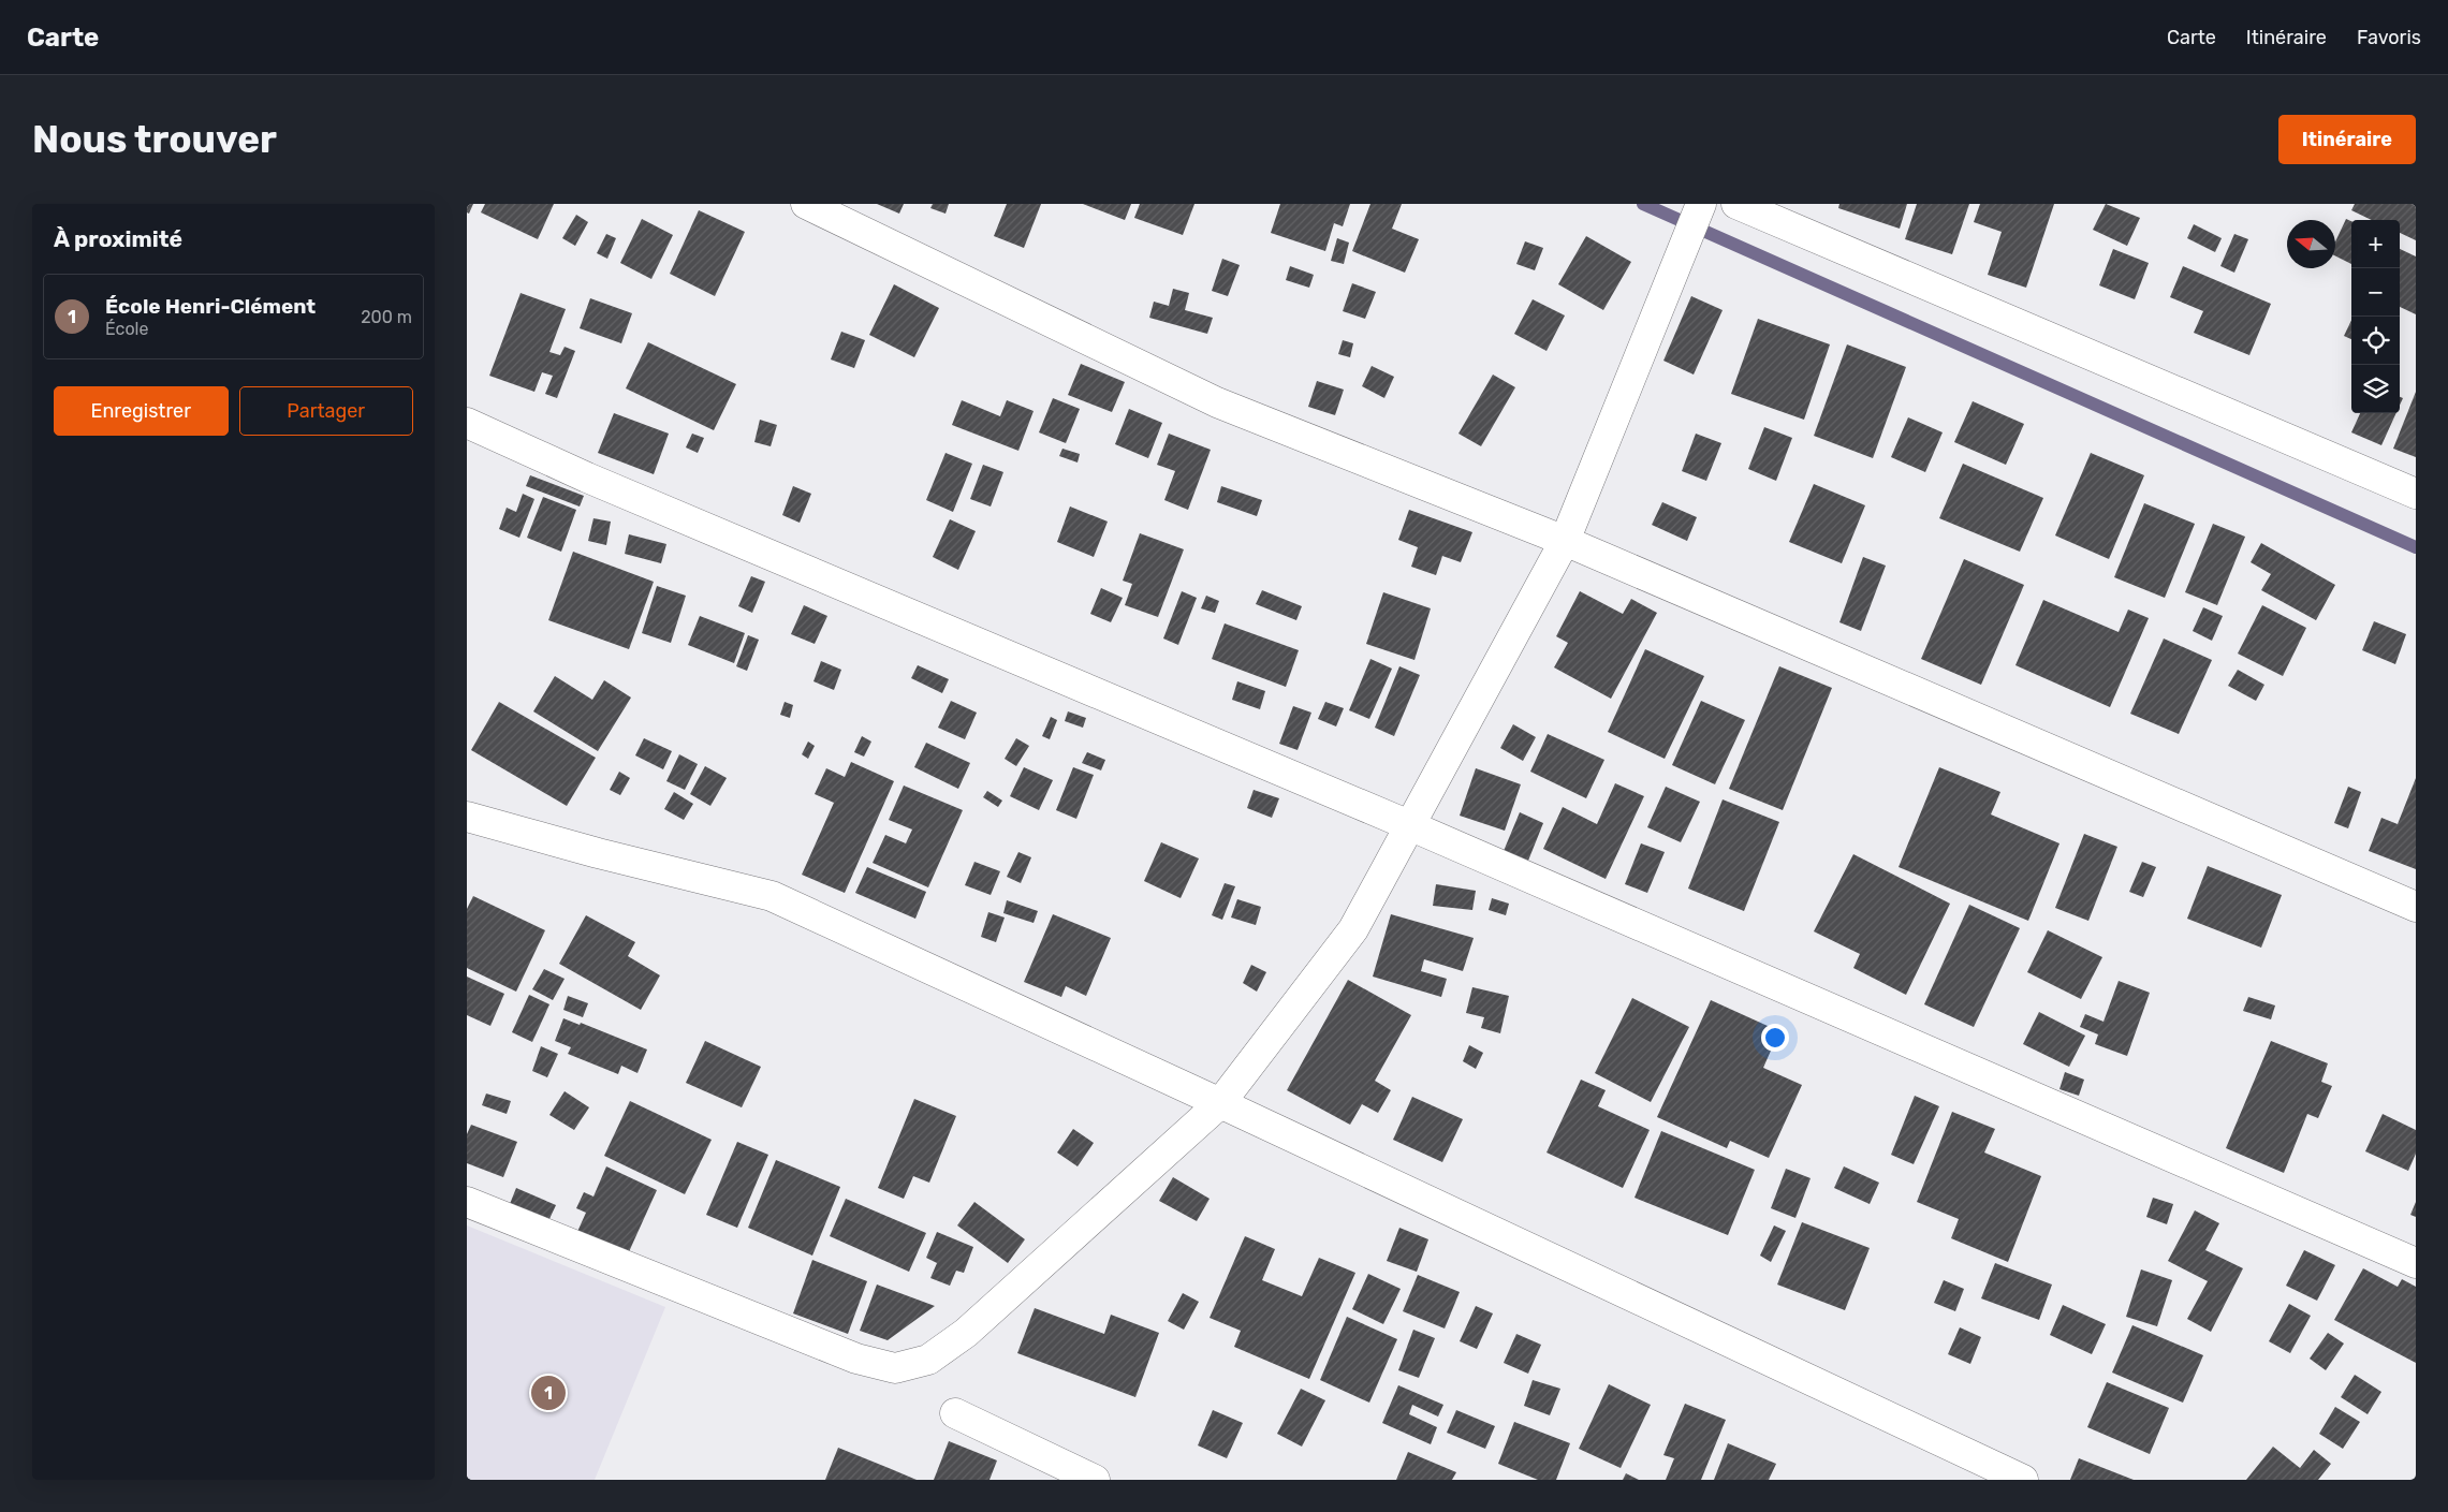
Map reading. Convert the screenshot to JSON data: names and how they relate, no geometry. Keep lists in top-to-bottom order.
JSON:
{
  "north": "left",
  "page": {
    "header": "Carte",
    "nav": ["Carte", "Itinéraire", "Favoris"],
    "buttons": [
      "Itinéraire",
      ["Enregistrer", "Partager"]
    ],
    "title": "Nous trouver",
    "heading": "À proximité",
    "map_buttons": ["+", "−"],
    "list": [
      {
        "mark": "1",
        "name": "École Henri-Clément",
        "note": "École",
        "value": "200 m"
      }
    ],
    "pins": "1"
  }
}
